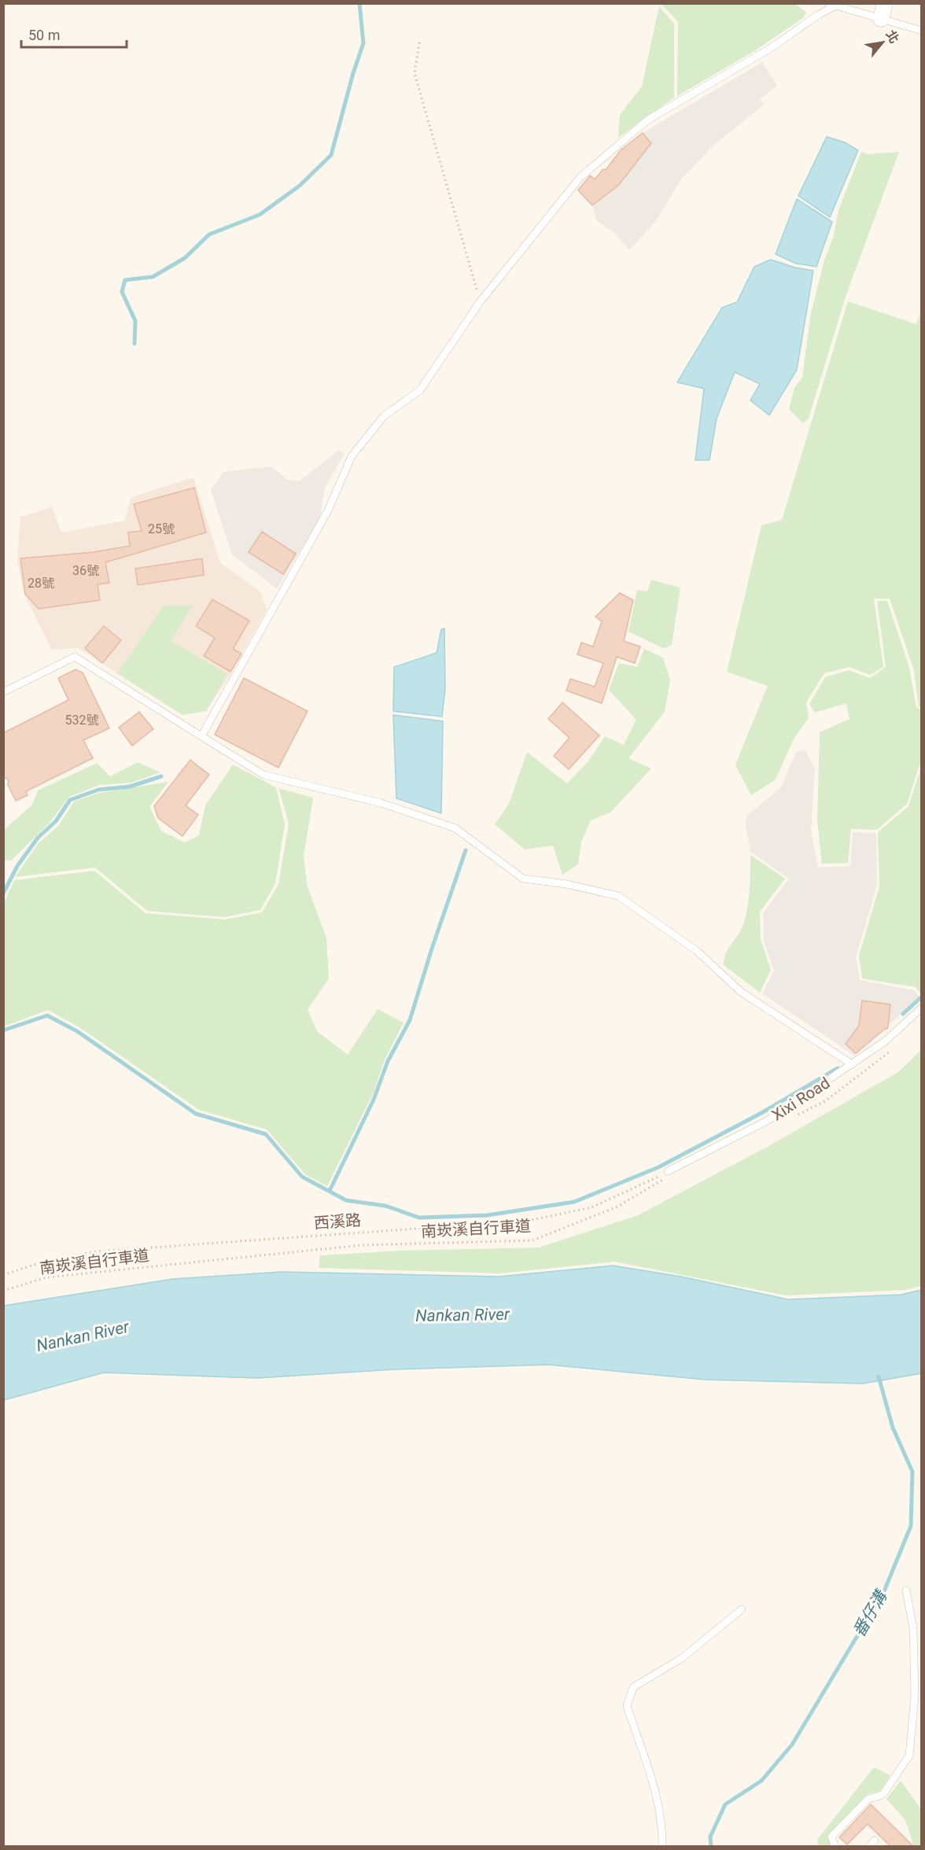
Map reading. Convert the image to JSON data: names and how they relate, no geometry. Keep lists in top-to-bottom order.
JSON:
{
  "streets": {
    "lane": ["Xixi Road"],
    "path": ["西溪路", "南崁溪自行車道"]
  },
  "crossings": [
    ["Xixi Road", "西溪路"],
    ["Xixi Road", "南崁溪自行車道"],
    ["西溪路", "南崁溪自行車道"]
  ],
  "water": ["Nankan River", "番仔溝"],
  "house_numbers": [
    "25號",
    "36號",
    "28號",
    "532號"
  ],
  "scale_bar": "50 m",
  "north": "top right"
}
